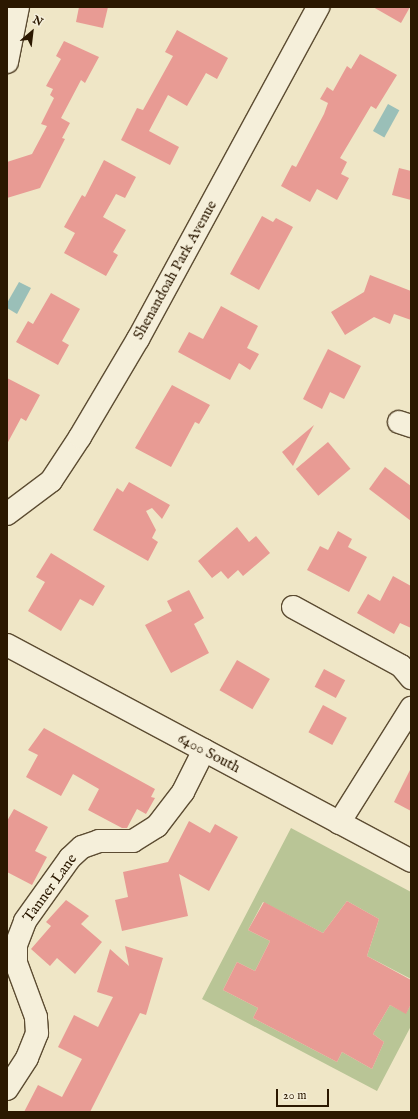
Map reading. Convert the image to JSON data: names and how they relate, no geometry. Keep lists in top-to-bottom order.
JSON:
{
  "streets": {
    "street": ["Shenandoah Park Avenue", "6400 South", "Tanner Lane"]
  },
  "crossings": [
    ["6400 South", "Tanner Lane"]
  ],
  "scale_bar": "20 m",
  "north": "top right"
}
